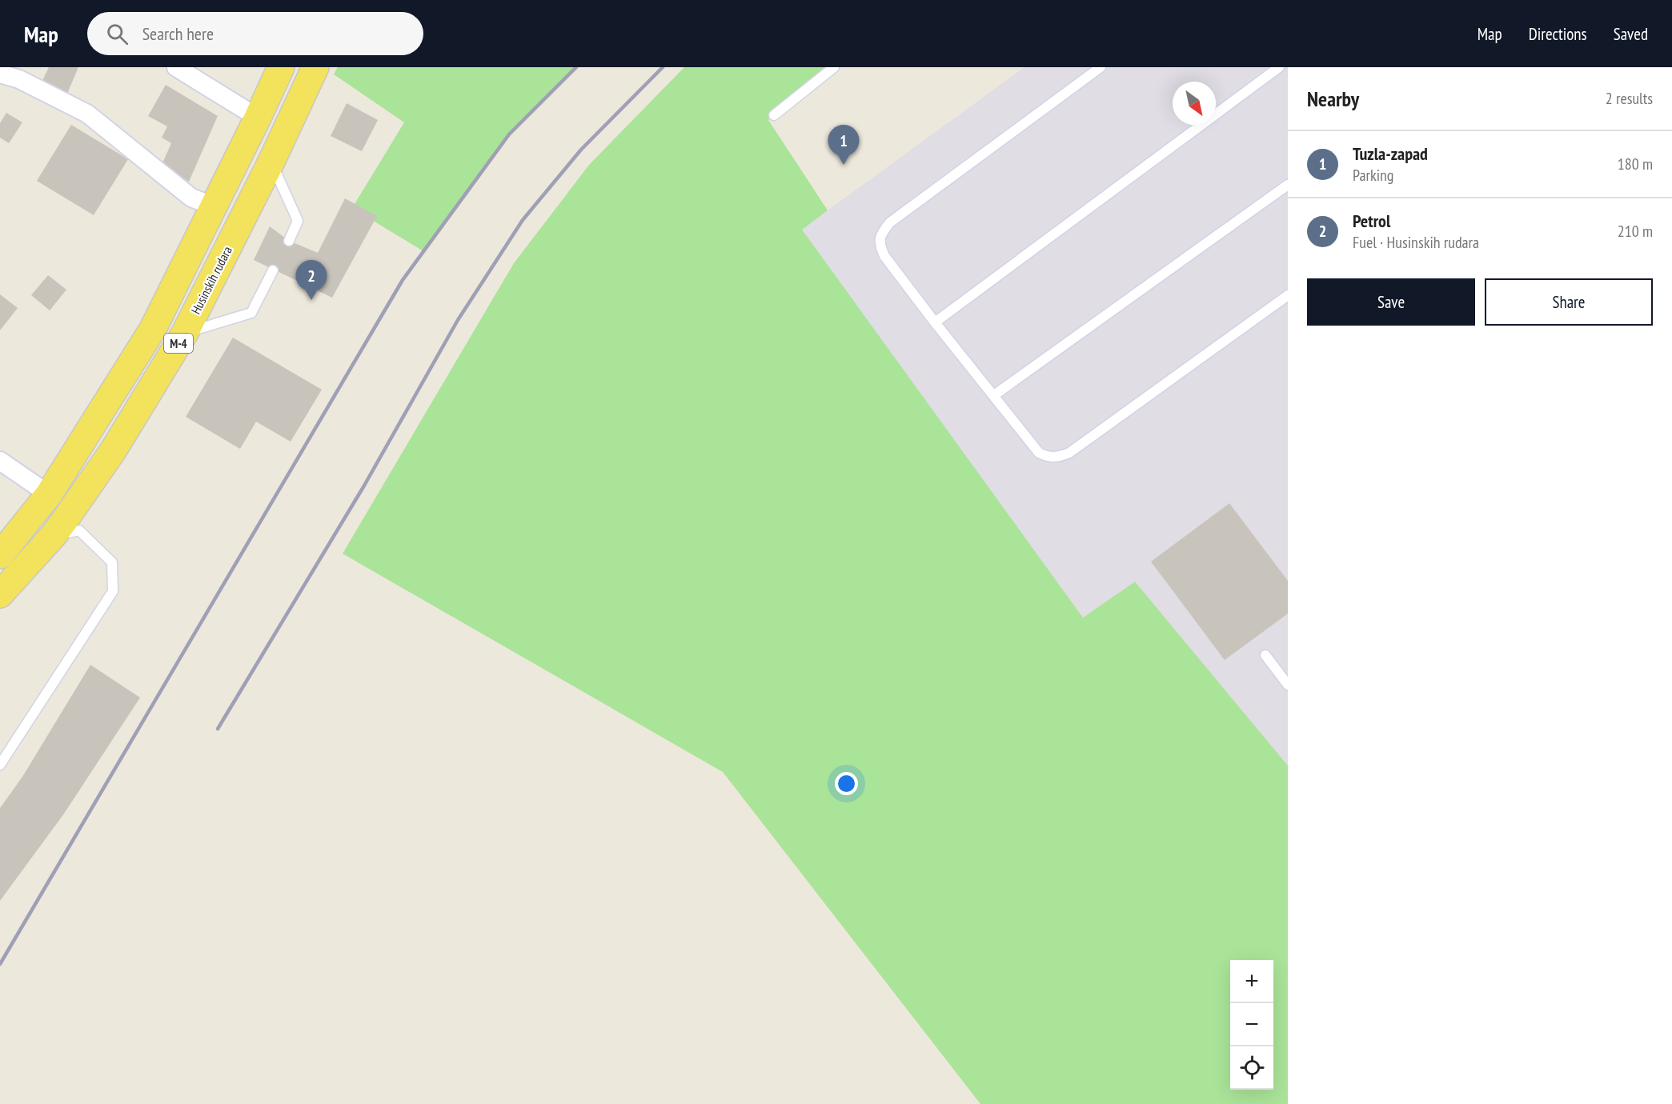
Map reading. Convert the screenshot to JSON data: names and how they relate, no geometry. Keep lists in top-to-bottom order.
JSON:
{
  "streets": {
    "main road": ["Husinskih rudara", "M-4"]
  },
  "north": "bottom right",
  "page": {
    "header": "Map",
    "search": "Search here",
    "nav": ["Map", "Directions", "Saved"],
    "heading": ["Nearby", "2 results"],
    "pins": ["1", "2"],
    "list": [
      {
        "mark": "1",
        "name": "Tuzla-zapad",
        "note": "Parking",
        "value": "180 m"
      },
      {
        "mark": "2",
        "name": "Petrol",
        "note": "Fuel · Husinskih rudara",
        "value": "210 m"
      }
    ],
    "buttons": ["Save", "Share"],
    "map_buttons": ["+", "−"]
  }
}
